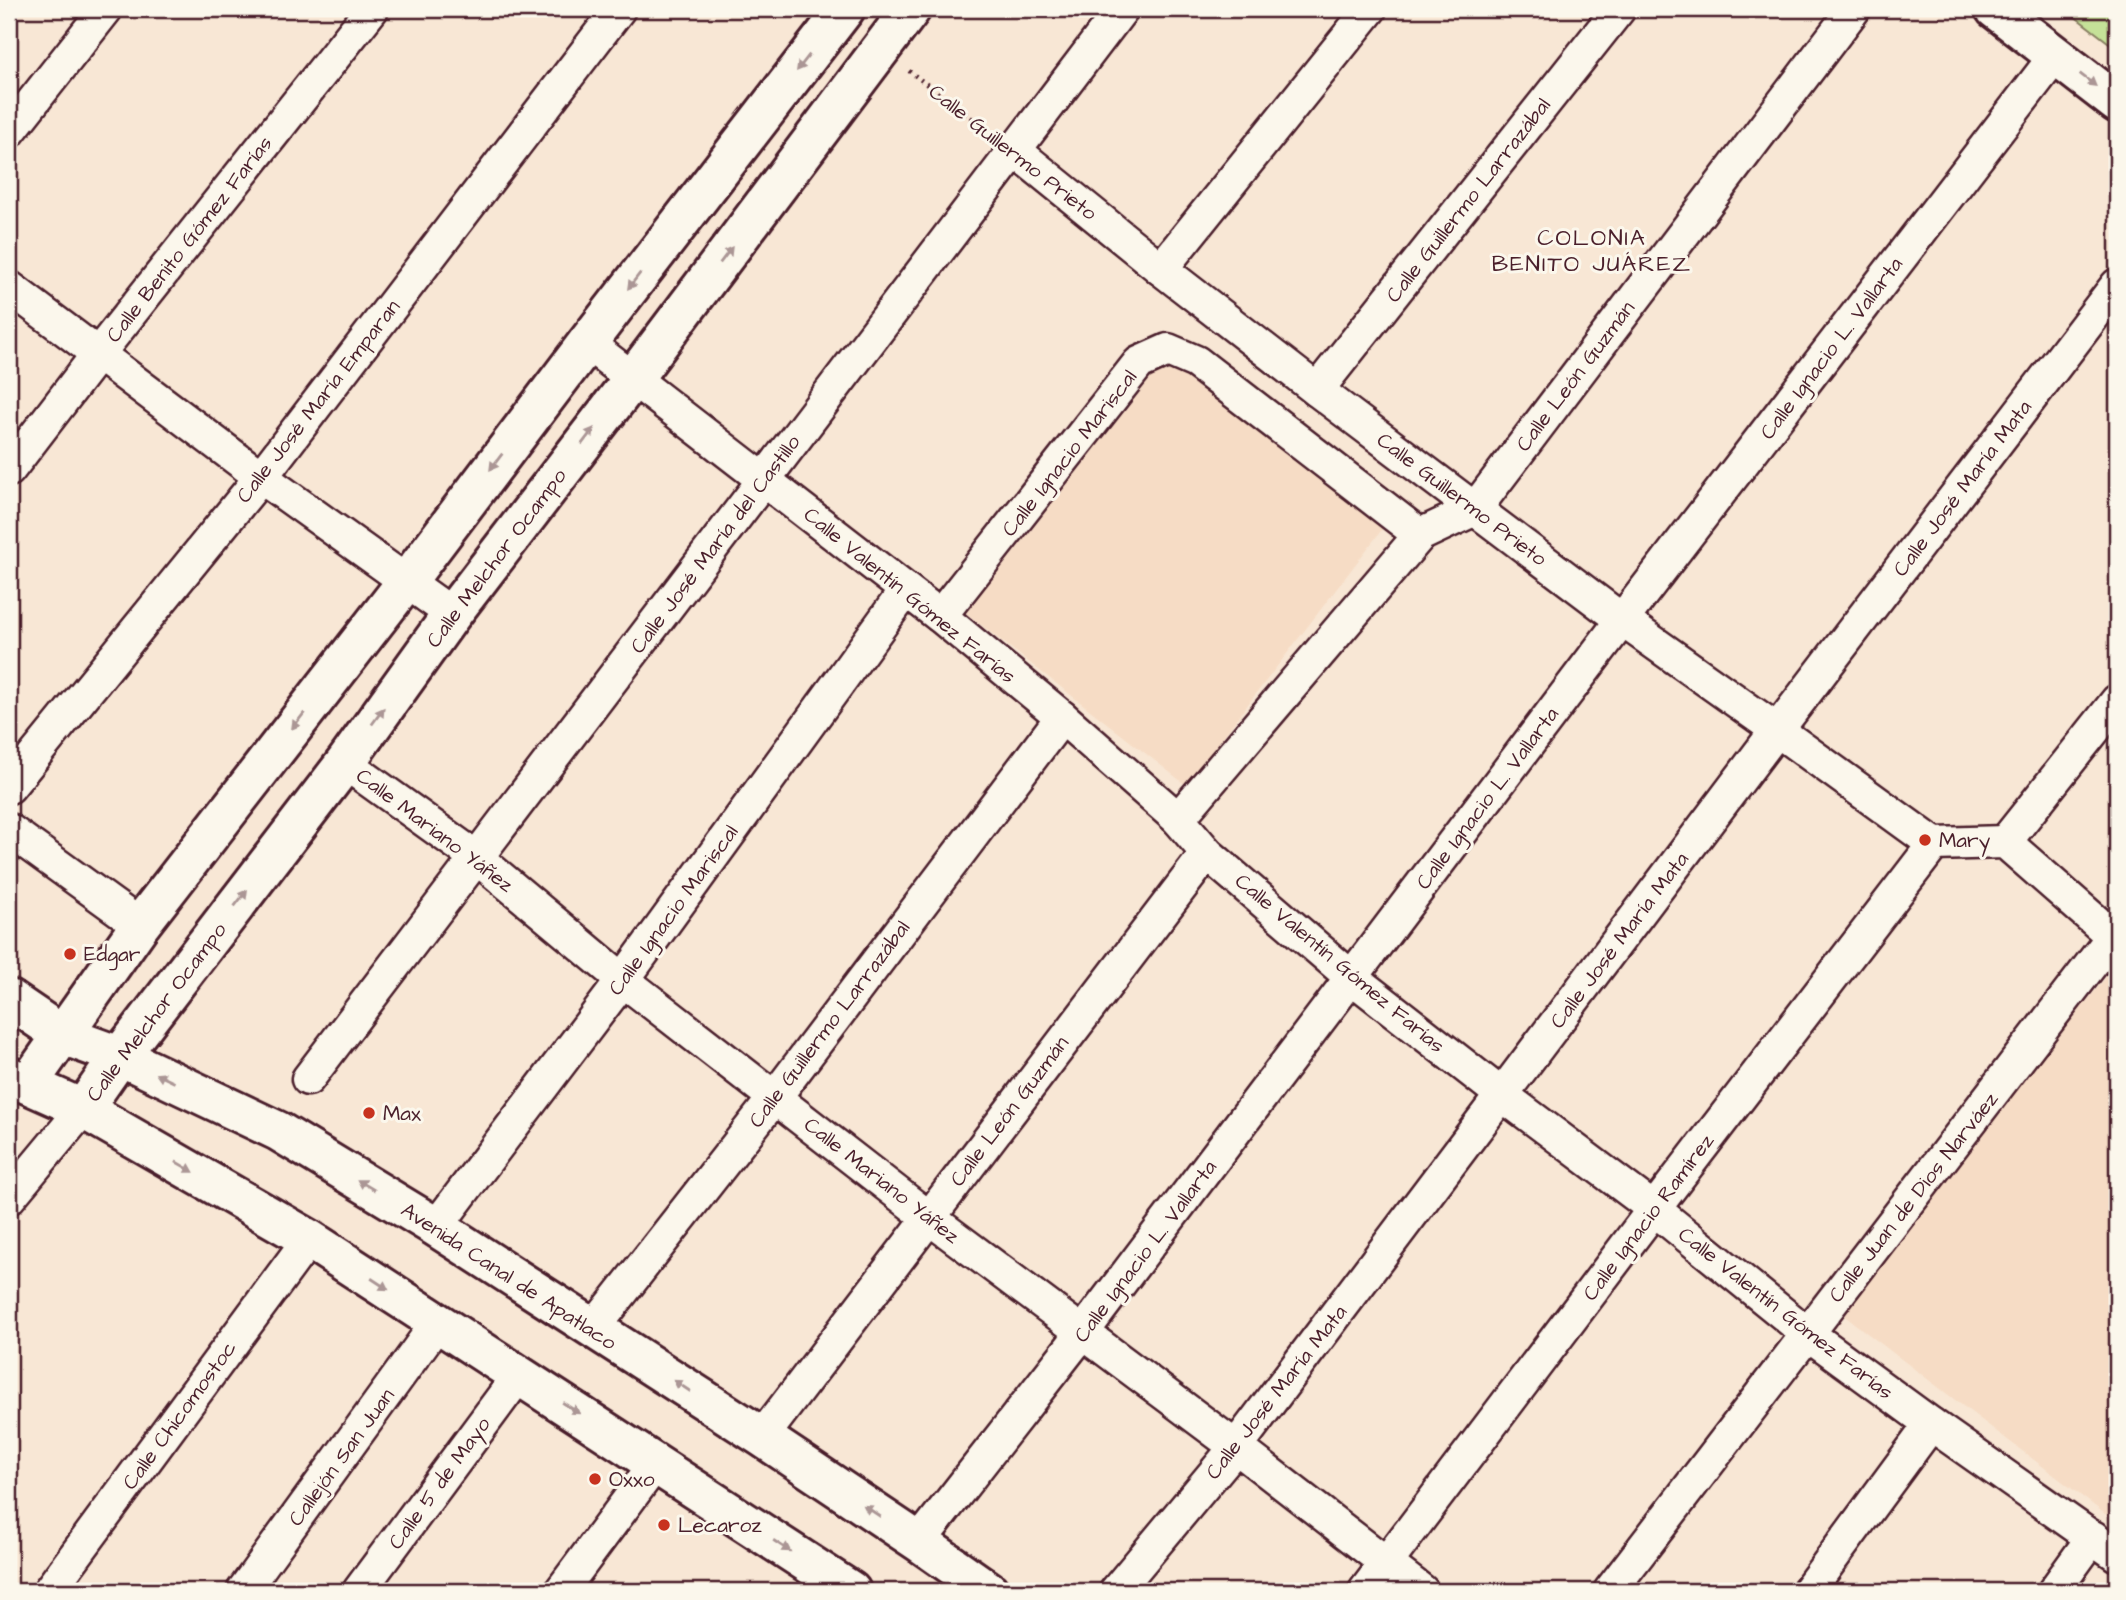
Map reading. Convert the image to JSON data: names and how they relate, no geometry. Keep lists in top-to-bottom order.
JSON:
{
  "streets": {
    "street": [
      "Calle Guillermo Prieto",
      "Calle Guillermo Larrazábal",
      "Calle Benito Gómez Farías",
      "Calle Ignacio L. Vallarta",
      "Calle León Guzmán",
      "Calle José María Emparan",
      "Calle Ignacio Mariscal",
      "Calle José María Mata",
      "Calle José María del Castillo",
      "Calle Melchor Ocampo",
      "Calle Valentín Gómez Farías",
      "Calle Mariano Yáñez",
      "Calle Juan de Dios Narváez",
      "Calle Ignacio Ramírez",
      "Avenida Canal de Apatlaco",
      "Calle Chicomostoc",
      "Callejón San Juan",
      "Calle 5 de Mayo"
    ]
  },
  "crossings": [
    ["Calle Guillermo Prieto", "Calle Guillermo Larrazábal"],
    ["Calle Guillermo Prieto", "Calle Ignacio L. Vallarta"],
    ["Calle Guillermo Prieto", "Calle León Guzmán"],
    ["Calle Guillermo Prieto", "Calle José María Mata"],
    ["Calle Guillermo Prieto", "Calle José María del Castillo"],
    ["Calle Guillermo Prieto", "Calle Melchor Ocampo"],
    ["Calle Guillermo Prieto", "Calle Ignacio Ramírez"],
    ["Calle Guillermo Larrazábal", "Calle Valentín Gómez Farías"],
    ["Calle Guillermo Larrazábal", "Calle Mariano Yáñez"],
    ["Calle Guillermo Larrazábal", "Avenida Canal de Apatlaco"],
    ["Calle Ignacio L. Vallarta", "Calle Valentín Gómez Farías"],
    ["Calle Ignacio L. Vallarta", "Calle Mariano Yáñez"],
    ["Calle Ignacio L. Vallarta", "Avenida Canal de Apatlaco"],
    ["Calle León Guzmán", "Calle Valentín Gómez Farías"],
    ["Calle León Guzmán", "Calle Mariano Yáñez"],
    ["Calle León Guzmán", "Avenida Canal de Apatlaco"],
    ["Calle Ignacio Mariscal", "Calle Valentín Gómez Farías"],
    ["Calle Ignacio Mariscal", "Calle Mariano Yáñez"],
    ["Calle Ignacio Mariscal", "Avenida Canal de Apatlaco"],
    ["Calle José María Mata", "Calle Valentín Gómez Farías"],
    ["Calle José María Mata", "Calle Mariano Yáñez"],
    ["Calle José María del Castillo", "Calle Valentín Gómez Farías"],
    ["Calle José María del Castillo", "Calle Mariano Yáñez"],
    ["Calle Melchor Ocampo", "Calle Valentín Gómez Farías"],
    ["Calle Melchor Ocampo", "Calle Mariano Yáñez"],
    ["Calle Melchor Ocampo", "Avenida Canal de Apatlaco"],
    ["Calle Valentín Gómez Farías", "Calle Juan de Dios Narváez"],
    ["Calle Valentín Gómez Farías", "Calle Ignacio Ramírez"],
    ["Calle Mariano Yáñez", "Calle Ignacio Ramírez"]
  ],
  "districts": ["COLONIA BENITO JUÁREZ"],
  "places": [
    "Mary",
    "Edgar",
    "Max",
    "Oxxo",
    "Lecaroz"
  ]
}
